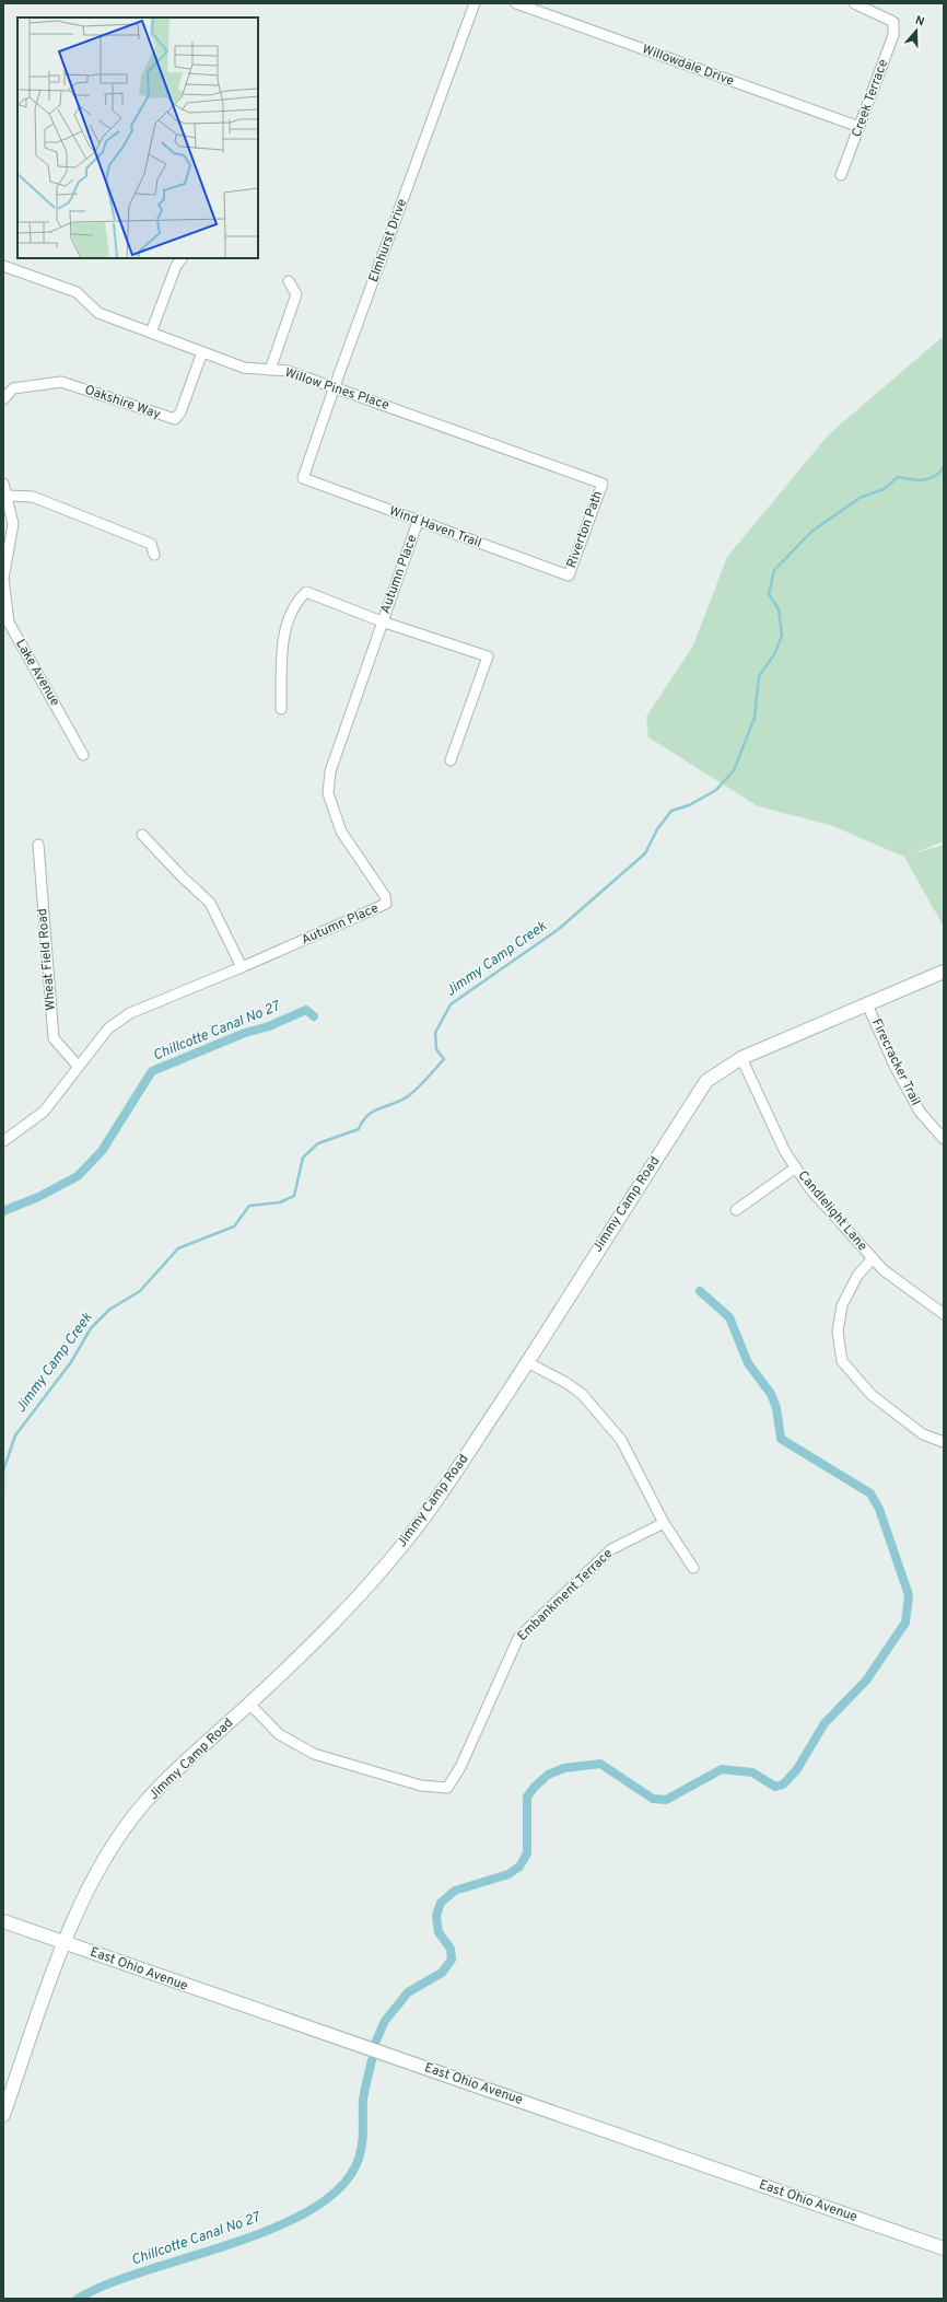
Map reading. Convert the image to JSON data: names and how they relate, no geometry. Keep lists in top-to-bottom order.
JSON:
{
  "streets": {
    "street": [
      "Willowdale Drive",
      "Creek Terrace",
      "Elmhurst Drive",
      "Willow Pines Place",
      "Oakshire Way",
      "Wind Haven Trail",
      "Riverton Path",
      "Autumn Place",
      "Lake Avenue",
      "Wheat Field Road",
      "Firecracker Trail",
      "Jimmy Camp Road",
      "Candlelight Lane",
      "Embankment Terrace",
      "East Ohio Avenue"
    ]
  },
  "crossings": [
    ["Willowdale Drive", "Creek Terrace"],
    ["Elmhurst Drive", "Willow Pines Place"],
    ["Elmhurst Drive", "Wind Haven Trail"],
    ["Willow Pines Place", "Oakshire Way"],
    ["Willow Pines Place", "Riverton Path"],
    ["Wind Haven Trail", "Riverton Path"],
    ["Wind Haven Trail", "Autumn Place"],
    ["Autumn Place", "Wheat Field Road"],
    ["Firecracker Trail", "Jimmy Camp Road"],
    ["Jimmy Camp Road", "Candlelight Lane"],
    ["Jimmy Camp Road", "Embankment Terrace"],
    ["Jimmy Camp Road", "East Ohio Avenue"]
  ],
  "water": ["Jimmy Camp Creek", "Chillcotte Canal No 27"],
  "north": "top"
}
